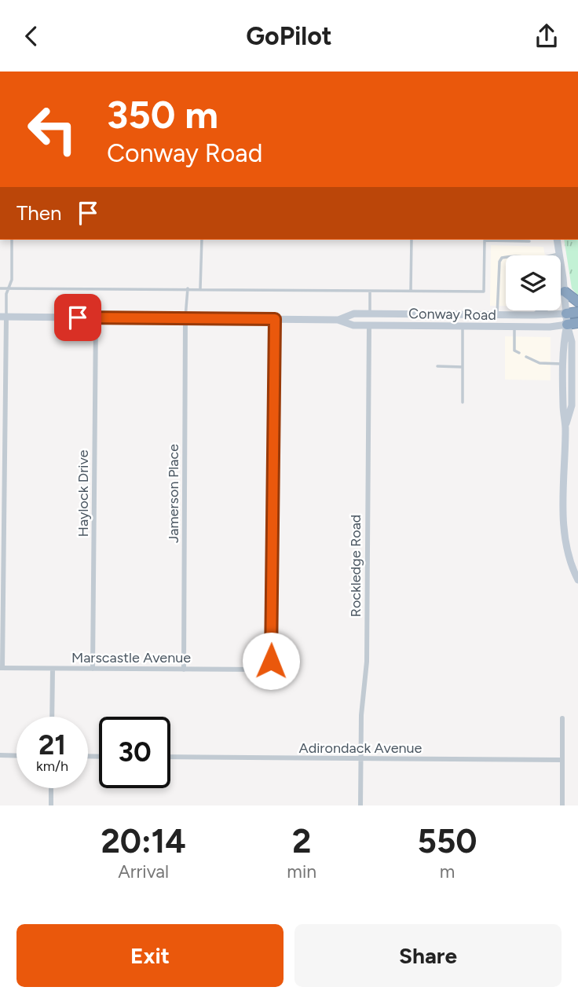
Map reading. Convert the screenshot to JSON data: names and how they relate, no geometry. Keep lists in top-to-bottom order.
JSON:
{
  "streets": {
    "main road": ["Conway Road"],
    "street": [
      "Haylock Drive",
      "Jamerson Place",
      "Rockledge Road",
      "Marscastle Avenue",
      "Adirondack Avenue"
    ]
  },
  "crossings": [
    ["Conway Road", "Haylock Drive"],
    ["Conway Road", "Jamerson Place"],
    ["Conway Road", "Rockledge Road"],
    ["Conway Road", "Marscastle Avenue"],
    ["Haylock Drive", "Marscastle Avenue"],
    ["Jamerson Place", "Marscastle Avenue"],
    ["Rockledge Road", "Adirondack Avenue"]
  ],
  "page": {
    "header": "GoPilot",
    "turn": ["350 m", "Conway Road"],
    "then": "Then",
    "speed": "21 km/h",
    "limit": "30",
    "eta": [
      "20:14",
      "Arrival",
      "2",
      "min",
      "550",
      "m"
    ],
    "buttons": ["Exit", "Share"]
  }
}
